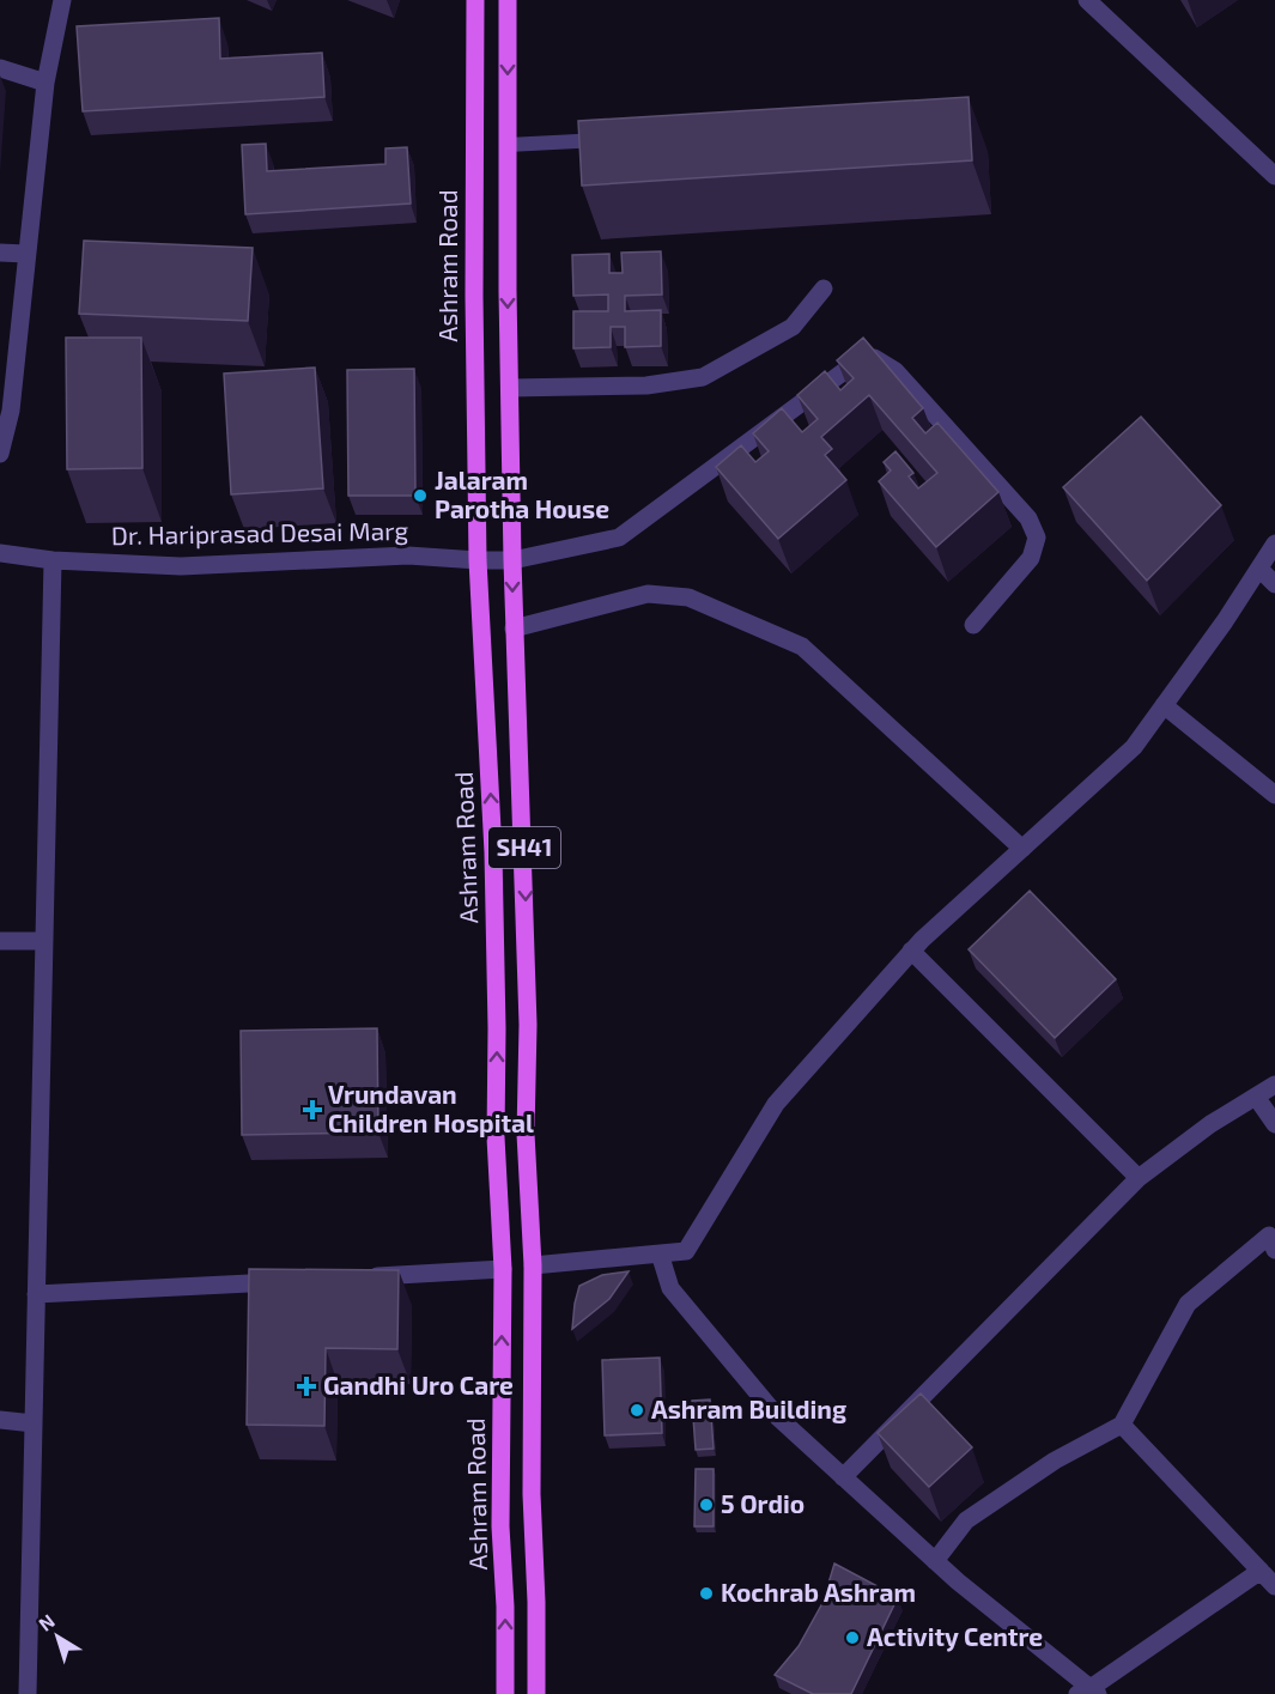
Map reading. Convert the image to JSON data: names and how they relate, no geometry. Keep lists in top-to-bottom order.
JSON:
{
  "streets": {
    "main road": ["Ashram Road", "SH41"],
    "street": ["Dr. Hariprasad Desai Marg"]
  },
  "crossings": [
    ["Ashram Road", "Dr. Hariprasad Desai Marg"],
    ["Dr. Hariprasad Desai Marg", "SH41"]
  ],
  "places": {
    "other": [
      "Jalaram Parotha House",
      "Ashram Building",
      "5 Ordio",
      "Kochrab Ashram",
      "Activity Centre"
    ],
    "health": ["Vrundavan Children Hospital", "Gandhi Uro Care"]
  },
  "north": "top left"
}
